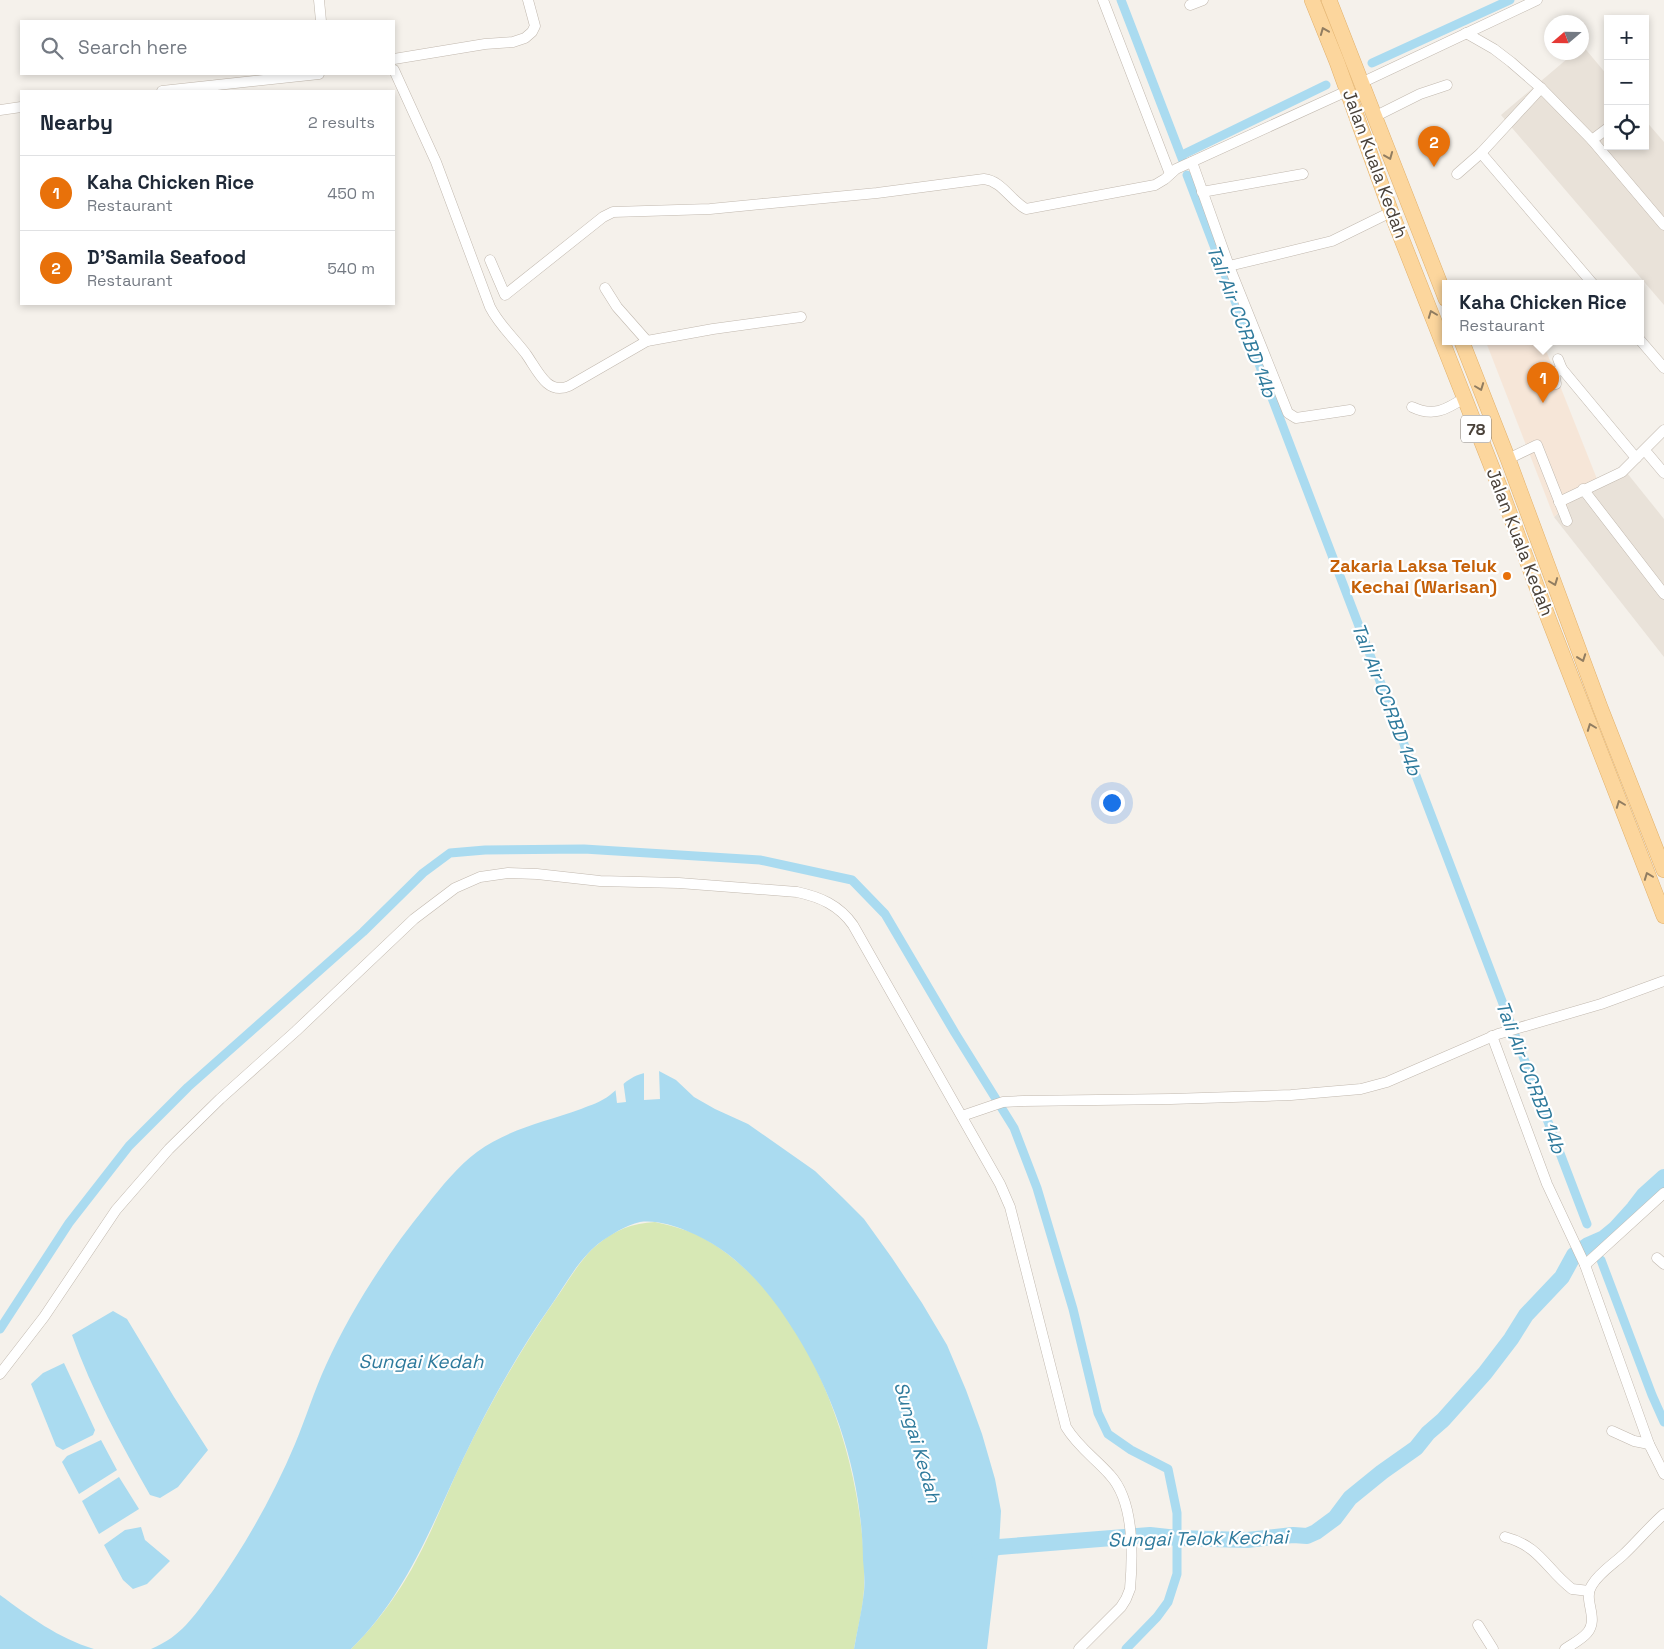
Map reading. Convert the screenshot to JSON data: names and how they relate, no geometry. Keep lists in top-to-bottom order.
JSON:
{
  "streets": {
    "main road": ["Jalan Kuala Kedah", "78"]
  },
  "water": ["Tali Air CCRBD 14b", "Sungai Kedah", "Sungai Telok Kechai"],
  "places": ["Zakaria Laksa Teluk Kechai (Warisan)"],
  "north": "left",
  "page": {
    "map_buttons": ["+", "−"],
    "search": "Search here",
    "heading": ["Nearby", "2 results"],
    "pins": ["2", "1"],
    "list": [
      {
        "mark": "1",
        "name": "Kaha Chicken Rice",
        "note": "Restaurant",
        "value": "450 m"
      },
      {
        "mark": "2",
        "name": "D'Samila Seafood",
        "note": "Restaurant",
        "value": "540 m"
      }
    ],
    "popup": ["Kaha Chicken Rice", "Restaurant"]
  }
}
